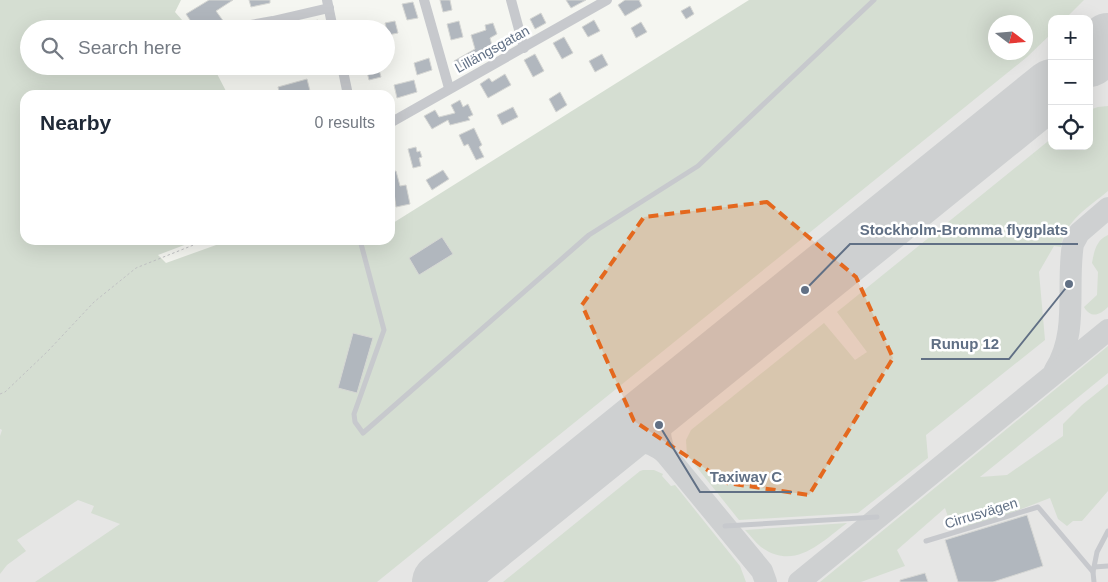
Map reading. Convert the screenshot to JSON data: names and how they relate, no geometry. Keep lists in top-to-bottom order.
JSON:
{
  "streets": {
    "street": ["Lillängsgatan"],
    "lane": ["Cirrusvägen"]
  },
  "places": ["Runup 12", "Stockholm-Bromma flygplats", "Taxiway C"],
  "north": "right",
  "page": {
    "map_buttons": ["+", "−"],
    "search": "Search here",
    "heading": ["Nearby", "0 results"]
  }
}
